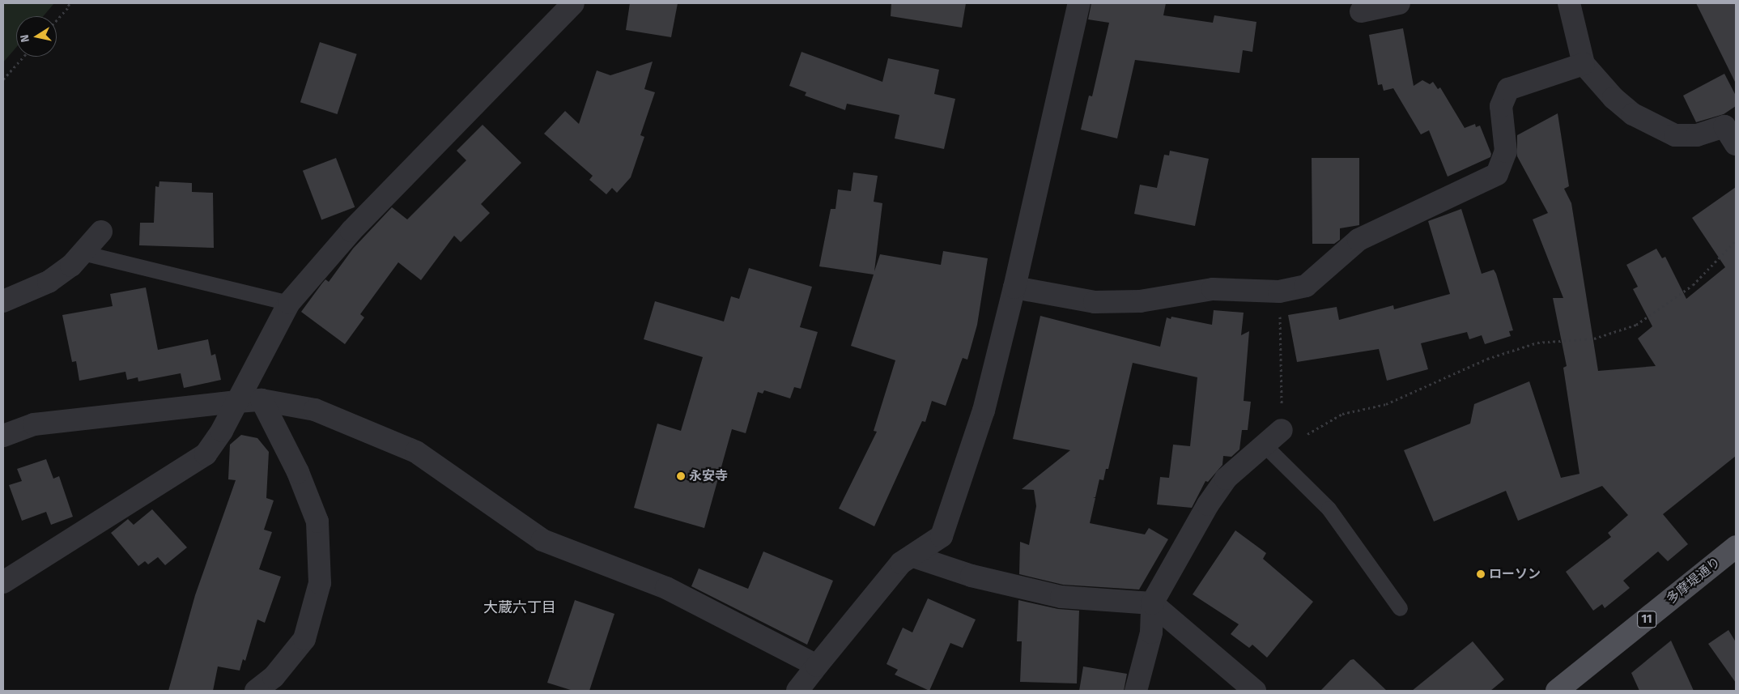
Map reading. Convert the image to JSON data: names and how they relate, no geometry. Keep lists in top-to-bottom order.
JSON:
{
  "streets": {
    "main road": ["多摩堤通り", "11"]
  },
  "districts": ["大蔵六丁目"],
  "places": ["永安寺", "ローソン"],
  "north": "left"
}
